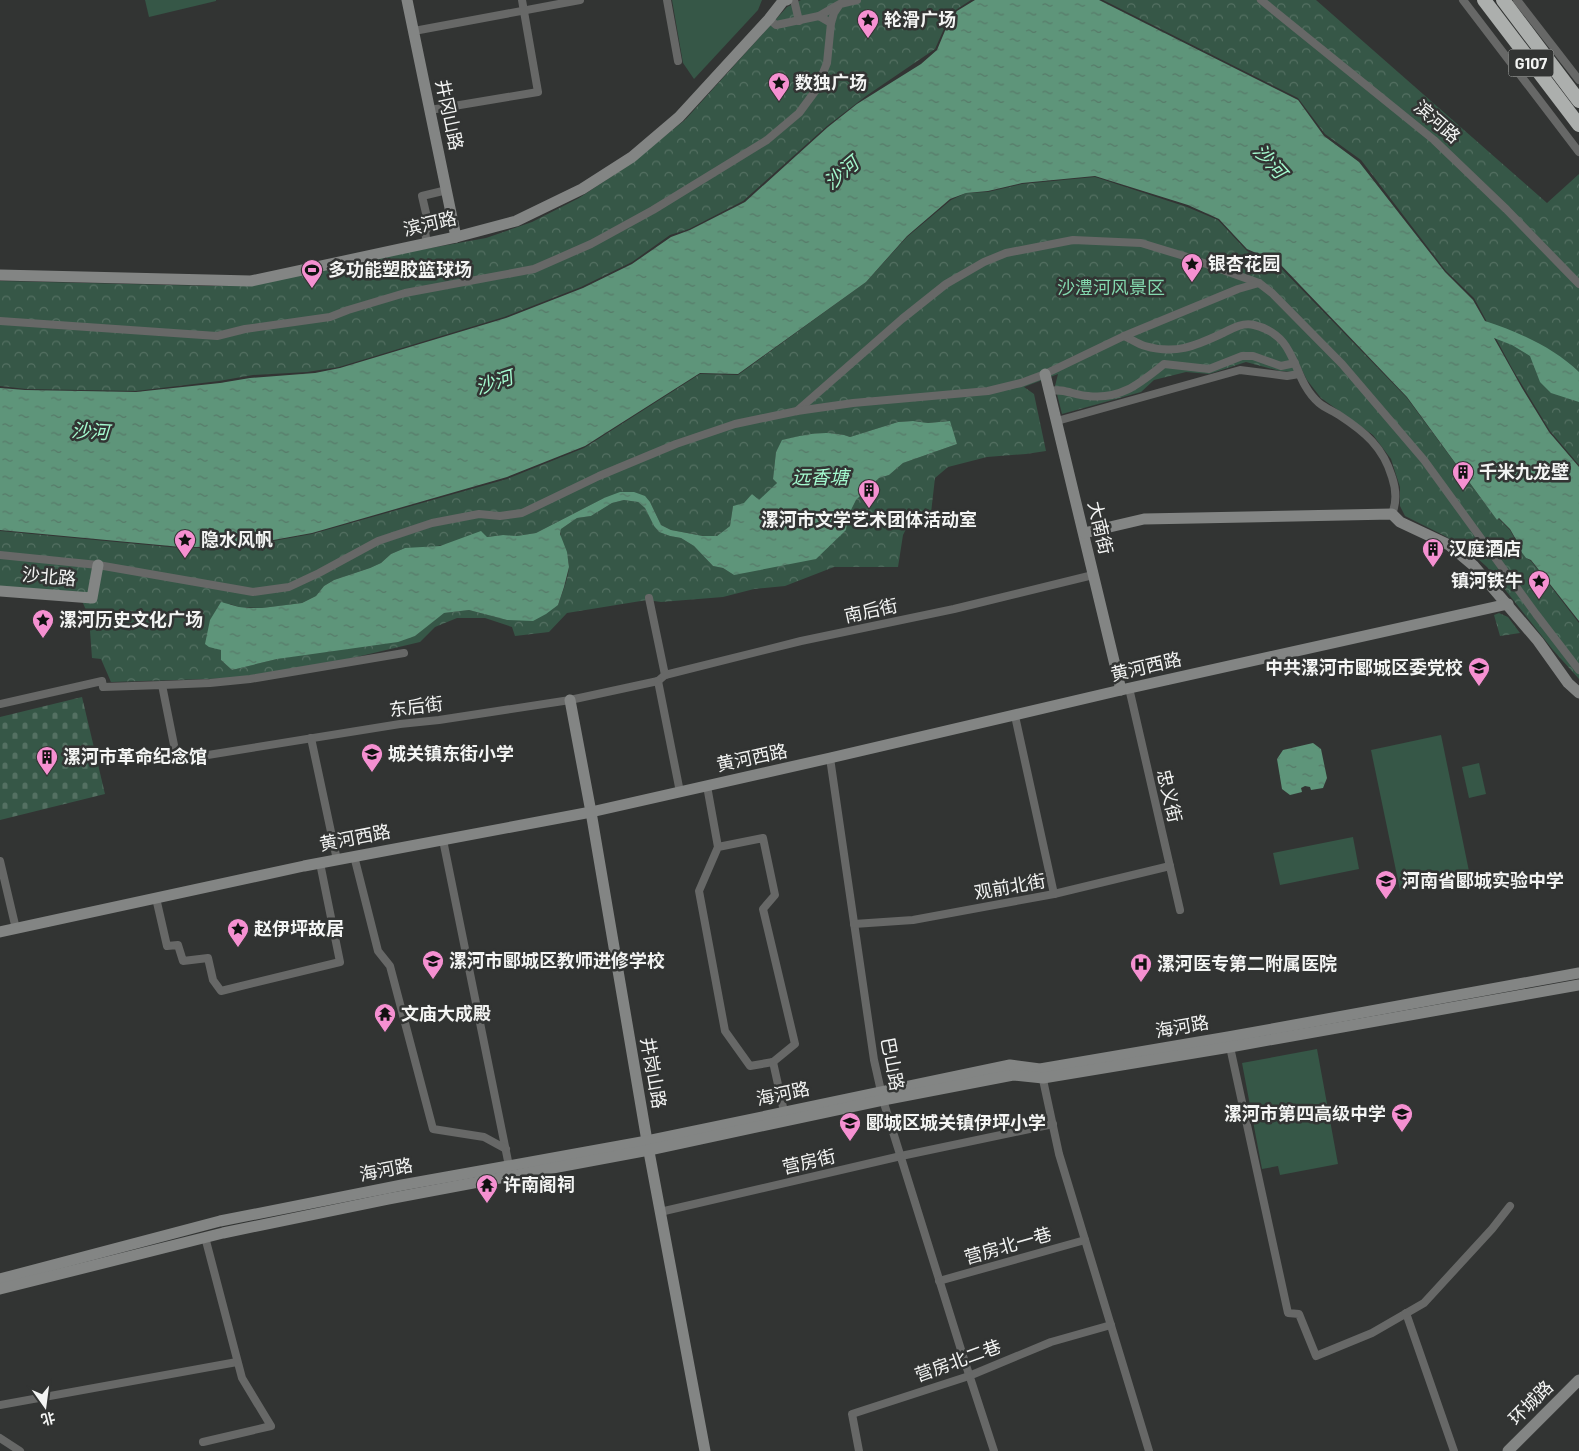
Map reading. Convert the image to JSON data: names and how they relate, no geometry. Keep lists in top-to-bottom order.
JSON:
{
  "streets": {
    "highway": ["G107"],
    "street": [
      "井冈山路",
      "滨河路",
      "大南街",
      "沙北路",
      "南后街",
      "黄河西路",
      "东后街",
      "忠义街",
      "观前北街",
      "海河路",
      "巴山路",
      "井岗山路",
      "营房街",
      "营房北一巷",
      "营房北二巷",
      "环城路"
    ]
  },
  "crossings": [
    ["井冈山路", "滨河路"],
    ["大南街", "南后街"],
    ["大南街", "黄河西路"],
    ["大南街", "忠义街"],
    ["黄河西路", "忠义街"],
    ["黄河西路", "巴山路"],
    ["黄河西路", "井岗山路"],
    ["东后街", "井岗山路"],
    ["忠义街", "观前北街"],
    ["观前北街", "巴山路"],
    ["海河路", "巴山路"],
    ["海河路", "井岗山路"],
    ["巴山路", "营房街"],
    ["巴山路", "营房北一巷"],
    ["巴山路", "营房北二巷"],
    ["井岗山路", "营房街"]
  ],
  "water": ["沙河", "远香塘"],
  "parks": ["沙澧河风景区"],
  "places": {
    "place": [
      "轮滑广场",
      "数独广场",
      "银杏花园",
      "隐水风帆",
      "镇河铁牛",
      "漯河历史文化广场",
      "赵伊坪故居"
    ],
    "sports": ["多功能塑胶篮球场"],
    "building": [
      "千米九龙壁",
      "漯河市文学艺术团体活动室",
      "汉庭酒店",
      "漯河市革命纪念馆"
    ],
    "school or university": [
      "中共漯河市郾城区委党校",
      "城关镇东街小学",
      "河南省郾城实验中学",
      "漯河市郾城区教师进修学校",
      "漯河市第四高级中学",
      "郾城区城关镇伊坪小学"
    ],
    "hospital": ["漯河医专第二附属医院"],
    "temple": ["文庙大成殿", "许南阁祠"]
  },
  "north": "bottom"
}
